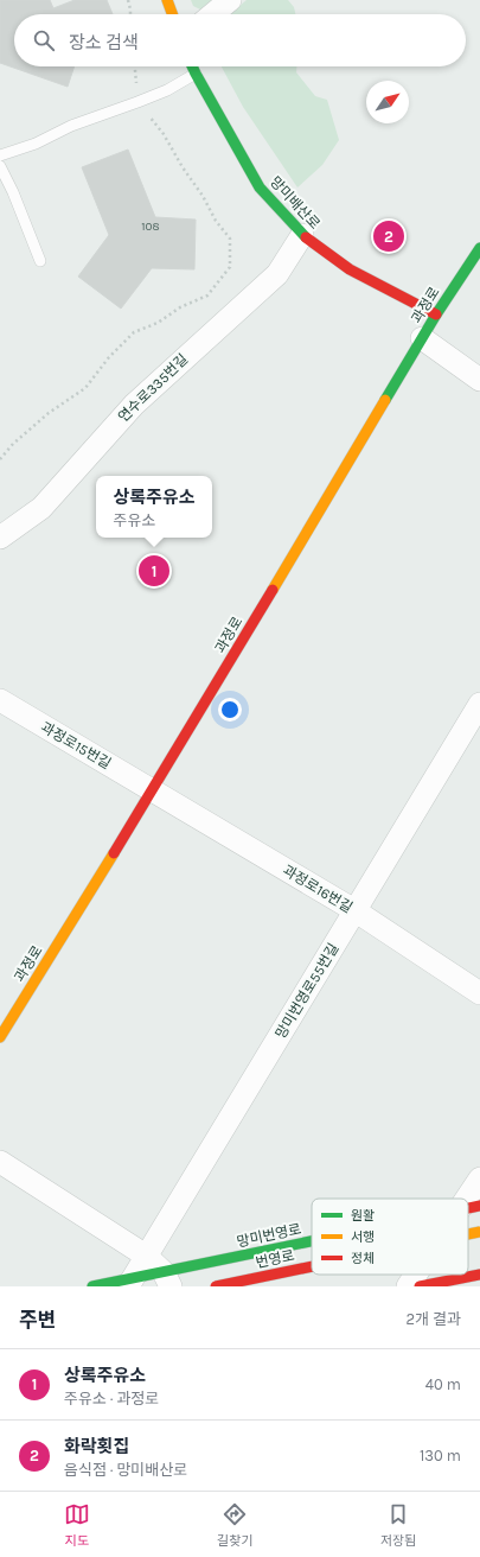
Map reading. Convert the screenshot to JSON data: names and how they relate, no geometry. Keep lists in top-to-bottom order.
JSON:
{
  "streets": {
    "main road": [
      "망미배산로",
      "과정로",
      "망미번영로",
      "번영로"
    ],
    "street": [
      "연수로335번길",
      "과정로15번길",
      "과정로16번길",
      "망미번영로55번길"
    ]
  },
  "crossings": [
    ["망미배산로", "과정로"],
    ["망미배산로", "연수로335번길"],
    ["과정로", "과정로15번길"],
    ["과정로", "과정로16번길"],
    ["과정로15번길", "과정로16번길"],
    ["과정로16번길", "망미번영로55번길"],
    ["망미번영로55번길", "망미번영로"]
  ],
  "house_numbers": ["108"],
  "legend": ["원활", "서행", "정체"],
  "north": "top right",
  "page": {
    "search": "장소 검색",
    "pins": ["2", "1"],
    "popup": ["상록주유소", "주유소"],
    "heading": ["주변", "2개 결과"],
    "list": [
      {
        "mark": "1",
        "name": "상록주유소",
        "note": "주유소 · 과정로",
        "value": "40 m"
      },
      {
        "mark": "2",
        "name": "화락횟집",
        "note": "음식점 · 망미배산로",
        "value": "130 m"
      }
    ],
    "nav": ["지도", "길찾기", "저장됨"]
  }
}
